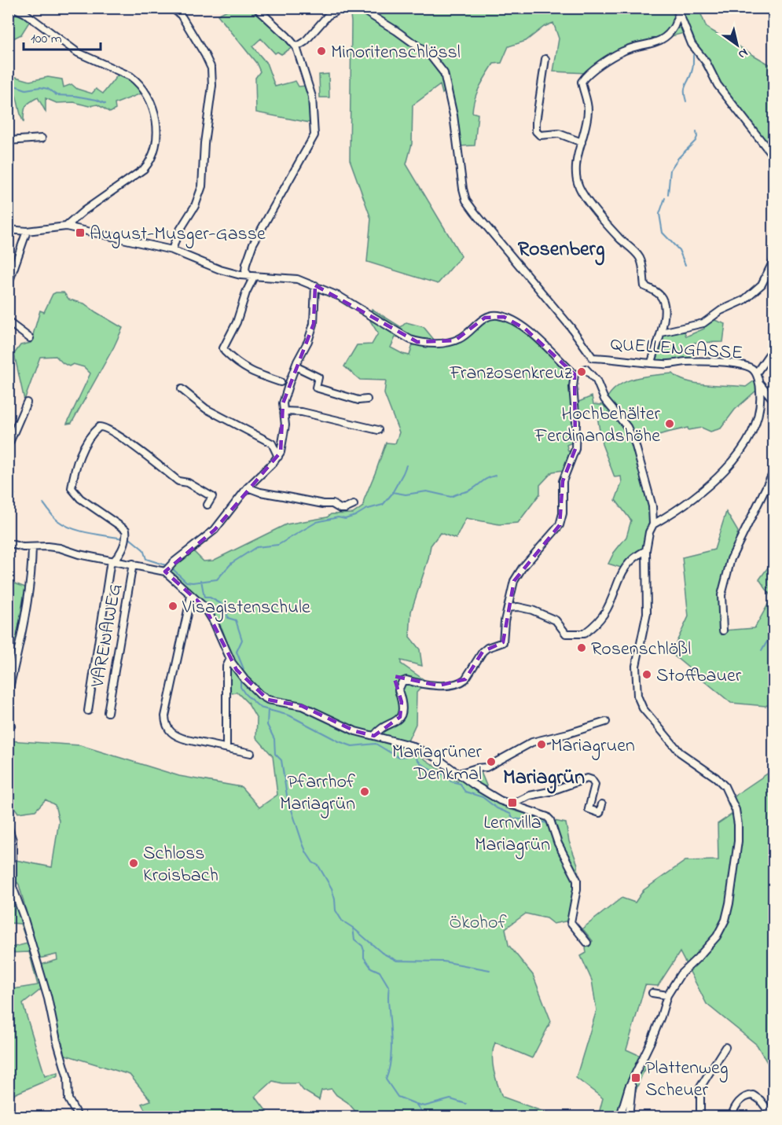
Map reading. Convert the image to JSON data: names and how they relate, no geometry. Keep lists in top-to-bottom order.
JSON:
{
  "streets": {
    "street": ["QUELLENGASSE", "VARENAWEG"]
  },
  "districts": ["Rosenberg", "Mariagrün"],
  "parks": ["Ökohof"],
  "places": {
    "other": [
      "Minoritenschlössl",
      "Franzosenkreuz",
      "Hochbehälter Ferdinandshöhe",
      "Visagistenschule",
      "Rosenschlößl",
      "Stoffbauer",
      "Mariagruen",
      "Mariagrüner Denkmal",
      "Pfarrhof Mariagrün",
      "Schloss Kroisbach"
    ],
    "transit": ["August-Musger-Gasse", "Lernvilla Mariagrün", "Plattenweg Scheuer"]
  },
  "scale_bar": "100 m",
  "north": "bottom right"
}
